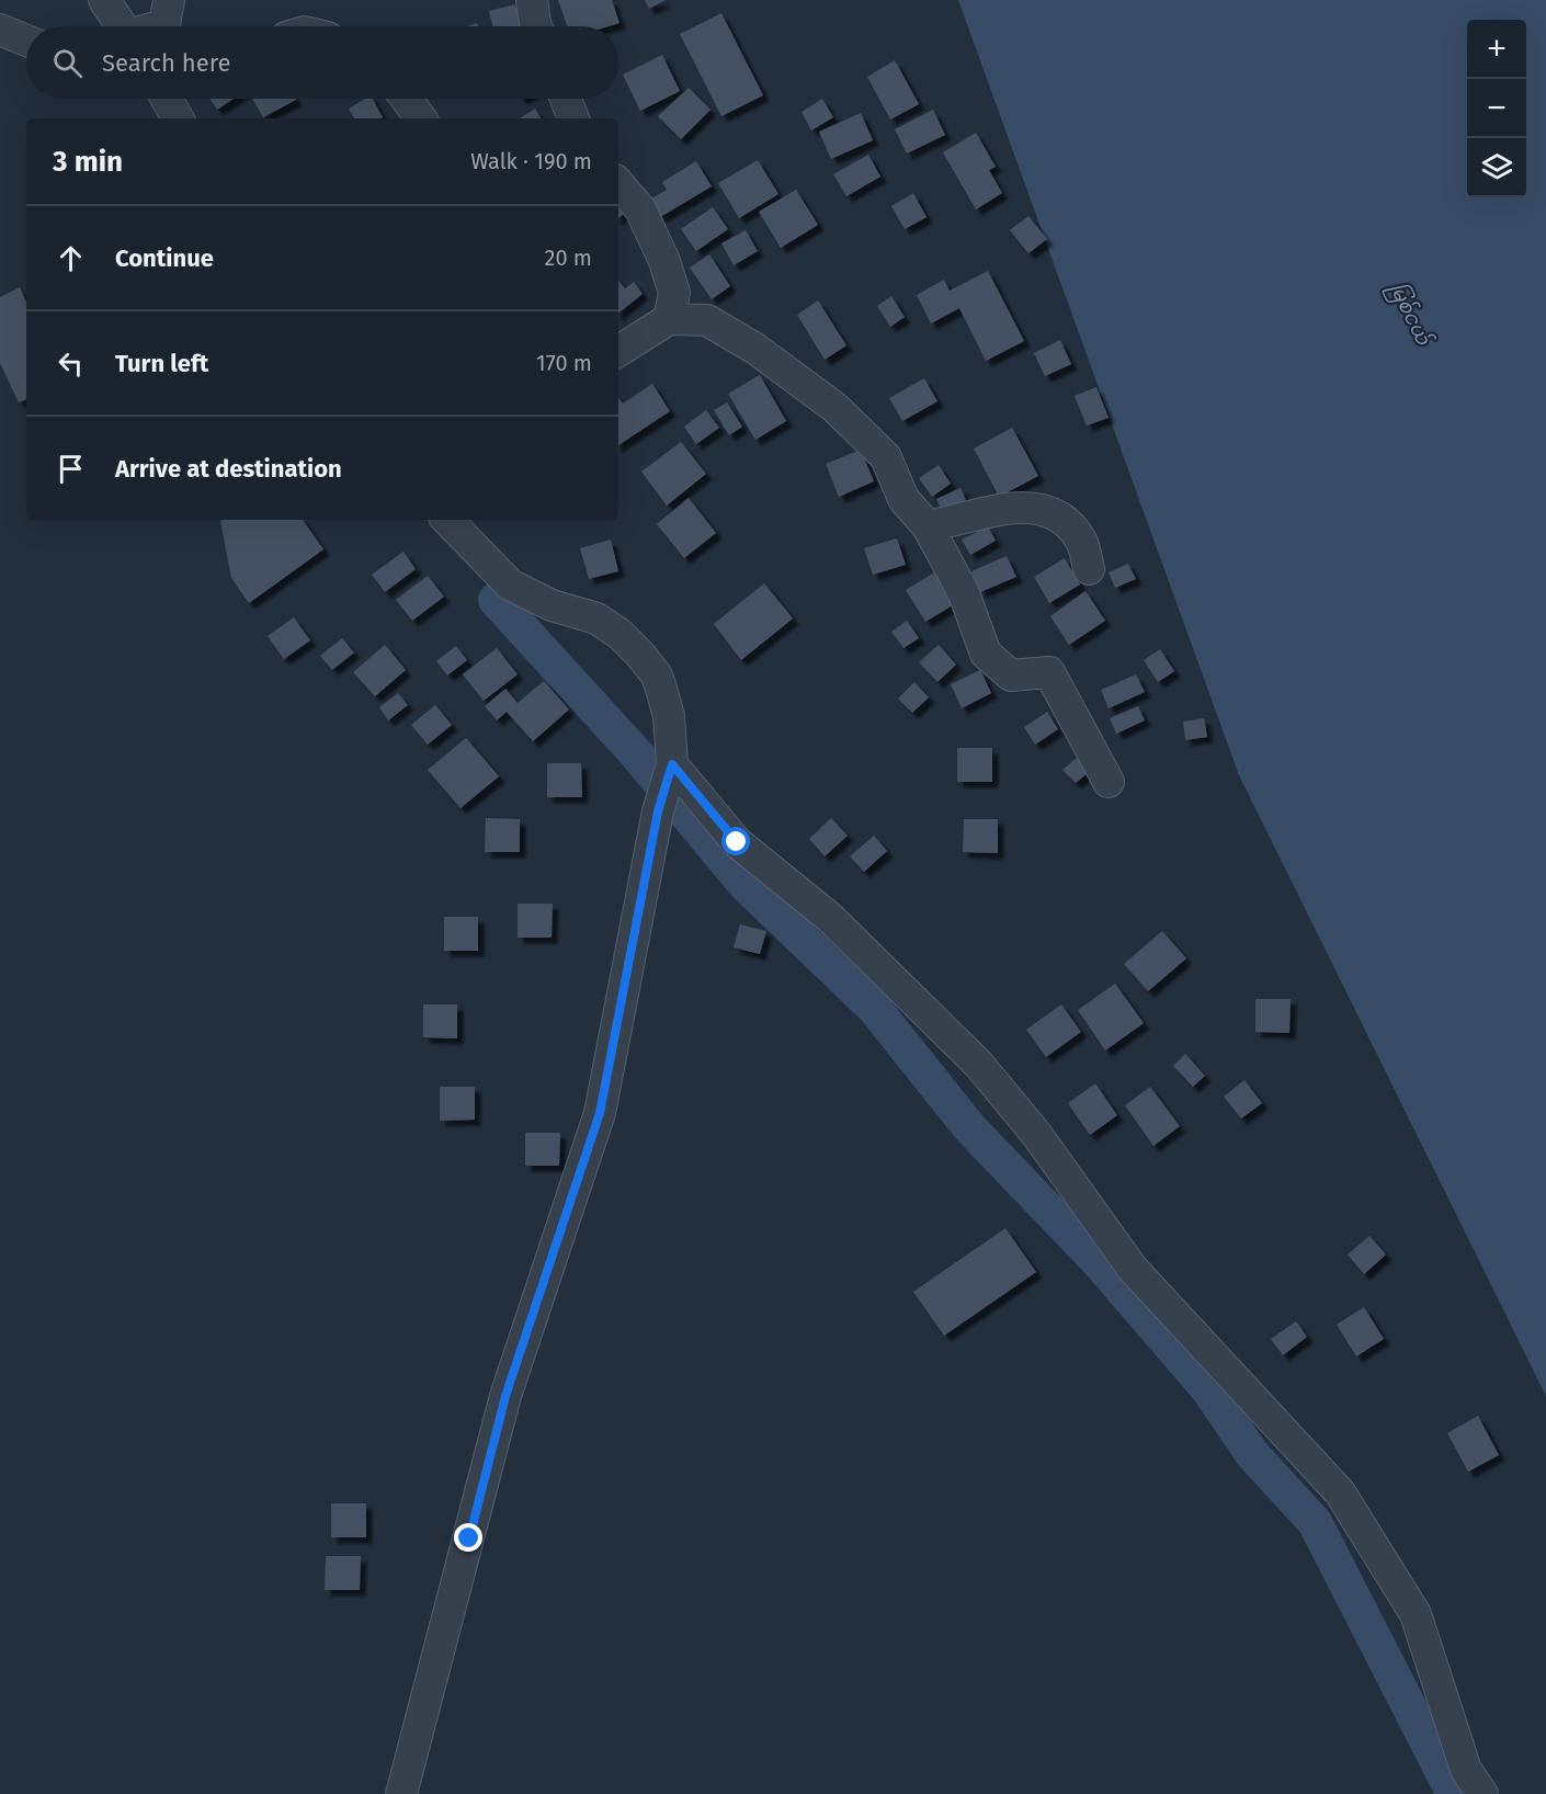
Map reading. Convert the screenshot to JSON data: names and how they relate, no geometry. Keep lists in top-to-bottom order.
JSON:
{
  "water": ["မြစ်ငယ်"],
  "page": {
    "map_buttons": ["+", "−"],
    "search": "Search here",
    "heading": ["3 min", "Walk · 190 m"],
    "list": [
      ["Continue", "20 m"],
      ["Turn left", "170 m"],
      "Arrive at destination"
    ]
  }
}
